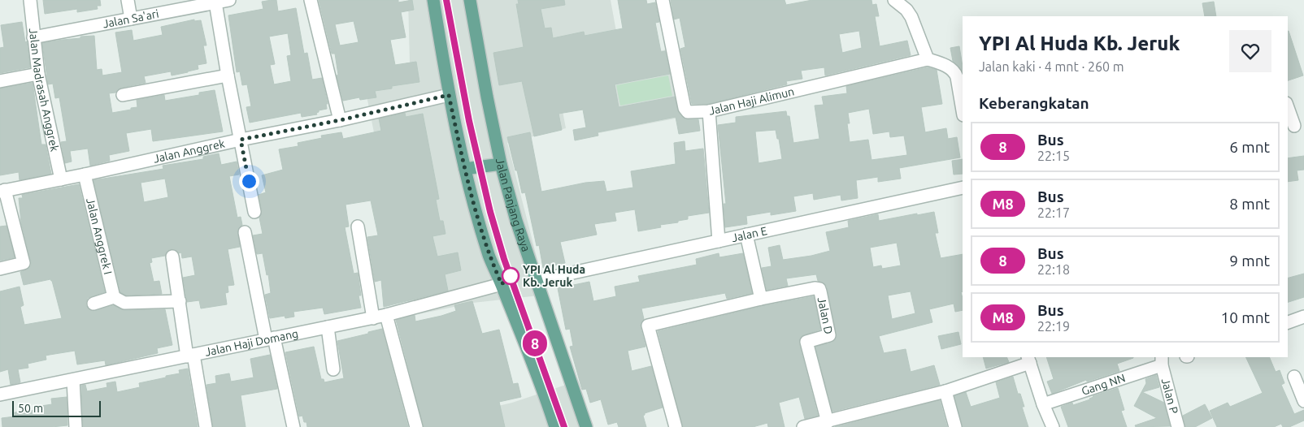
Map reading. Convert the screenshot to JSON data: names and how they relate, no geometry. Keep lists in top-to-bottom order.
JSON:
{
  "streets": {
    "main road": ["Jalan Panjang Raya"],
    "street": [
      "Jalan Sa'ari",
      "Jalan Madrasah Anggrek",
      "Jalan Haji Alimun",
      "Jalan Anggrek",
      "Jalan E",
      "Jalan Anggrek I",
      "Jalan D",
      "Jalan Haji Domang",
      "Gang NN",
      "Jalan P"
    ]
  },
  "crossings": [
    ["Jalan Sa'ari", "Jalan Madrasah Anggrek"],
    ["Jalan Madrasah Anggrek", "Jalan Anggrek"],
    ["Jalan Anggrek", "Jalan Anggrek I"],
    ["Jalan Panjang Raya", "Jalan E"],
    ["Gang NN", "Jalan P"]
  ],
  "places": ["YPI Al Huda Kb. Jeruk"],
  "lines": ["bus line 8"],
  "scale_bar": "50 m",
  "page": {
    "on_map": "8",
    "heading": [
      ["YPI Al Huda Kb. Jeruk", "Jalan kaki · 4 mnt · 260 m"],
      "Keberangkatan"
    ],
    "list": [
      {
        "mark": "8",
        "name": "Bus",
        "note": "22:15",
        "value": "6 mnt"
      },
      {
        "mark": "M8",
        "name": "Bus",
        "note": "22:17",
        "value": "8 mnt"
      },
      {
        "mark": "8",
        "name": "Bus",
        "note": "22:18",
        "value": "9 mnt"
      },
      {
        "mark": "M8",
        "name": "Bus",
        "note": "22:19",
        "value": "10 mnt"
      }
    ],
    "scale": "50 m"
  }
}
